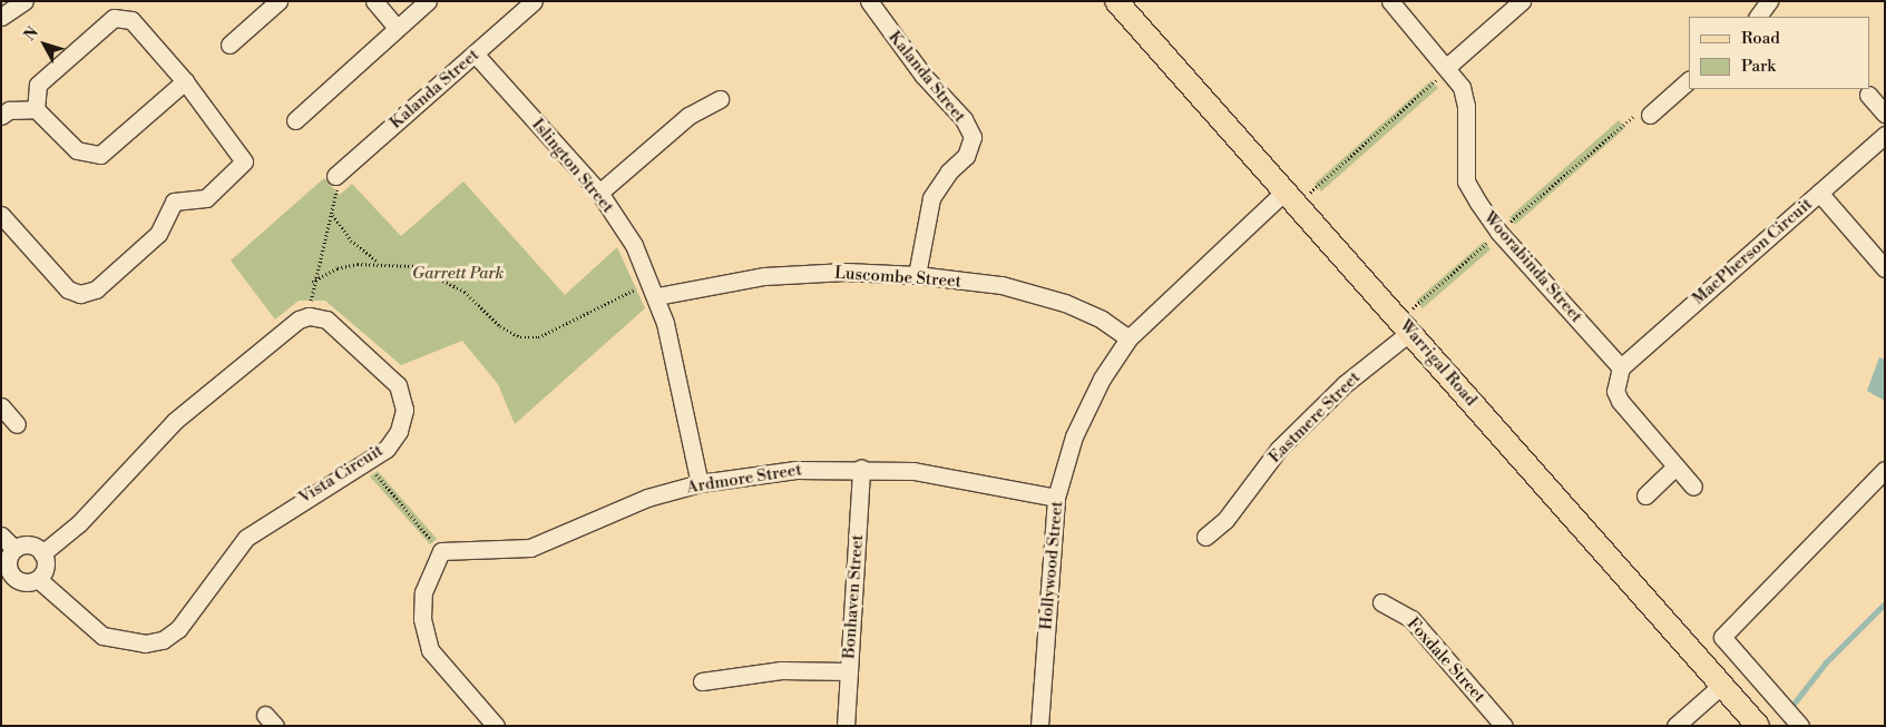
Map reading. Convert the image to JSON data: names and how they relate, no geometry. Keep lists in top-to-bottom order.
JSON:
{
  "streets": {
    "main road": ["Warrigal Road"],
    "street": [
      "Kalanda Street",
      "Islington Street",
      "MacPherson Circuit",
      "Woorabinda Street",
      "Luscombe Street",
      "Eastmere Street",
      "Vista Circuit",
      "Ardmore Street",
      "Hollywood Street",
      "Bonhaven Street",
      "Foxdale Street"
    ]
  },
  "crossings": [
    ["Kalanda Street", "Islington Street"],
    ["Kalanda Street", "Luscombe Street"],
    ["Islington Street", "Luscombe Street"],
    ["Islington Street", "Ardmore Street"],
    ["MacPherson Circuit", "Woorabinda Street"],
    ["Luscombe Street", "Hollywood Street"],
    ["Warrigal Road", "Eastmere Street"],
    ["Warrigal Road", "Hollywood Street"],
    ["Ardmore Street", "Hollywood Street"],
    ["Ardmore Street", "Bonhaven Street"]
  ],
  "parks": ["Garrett Park"],
  "legend": ["Road", "Park"],
  "north": "top left"
}
